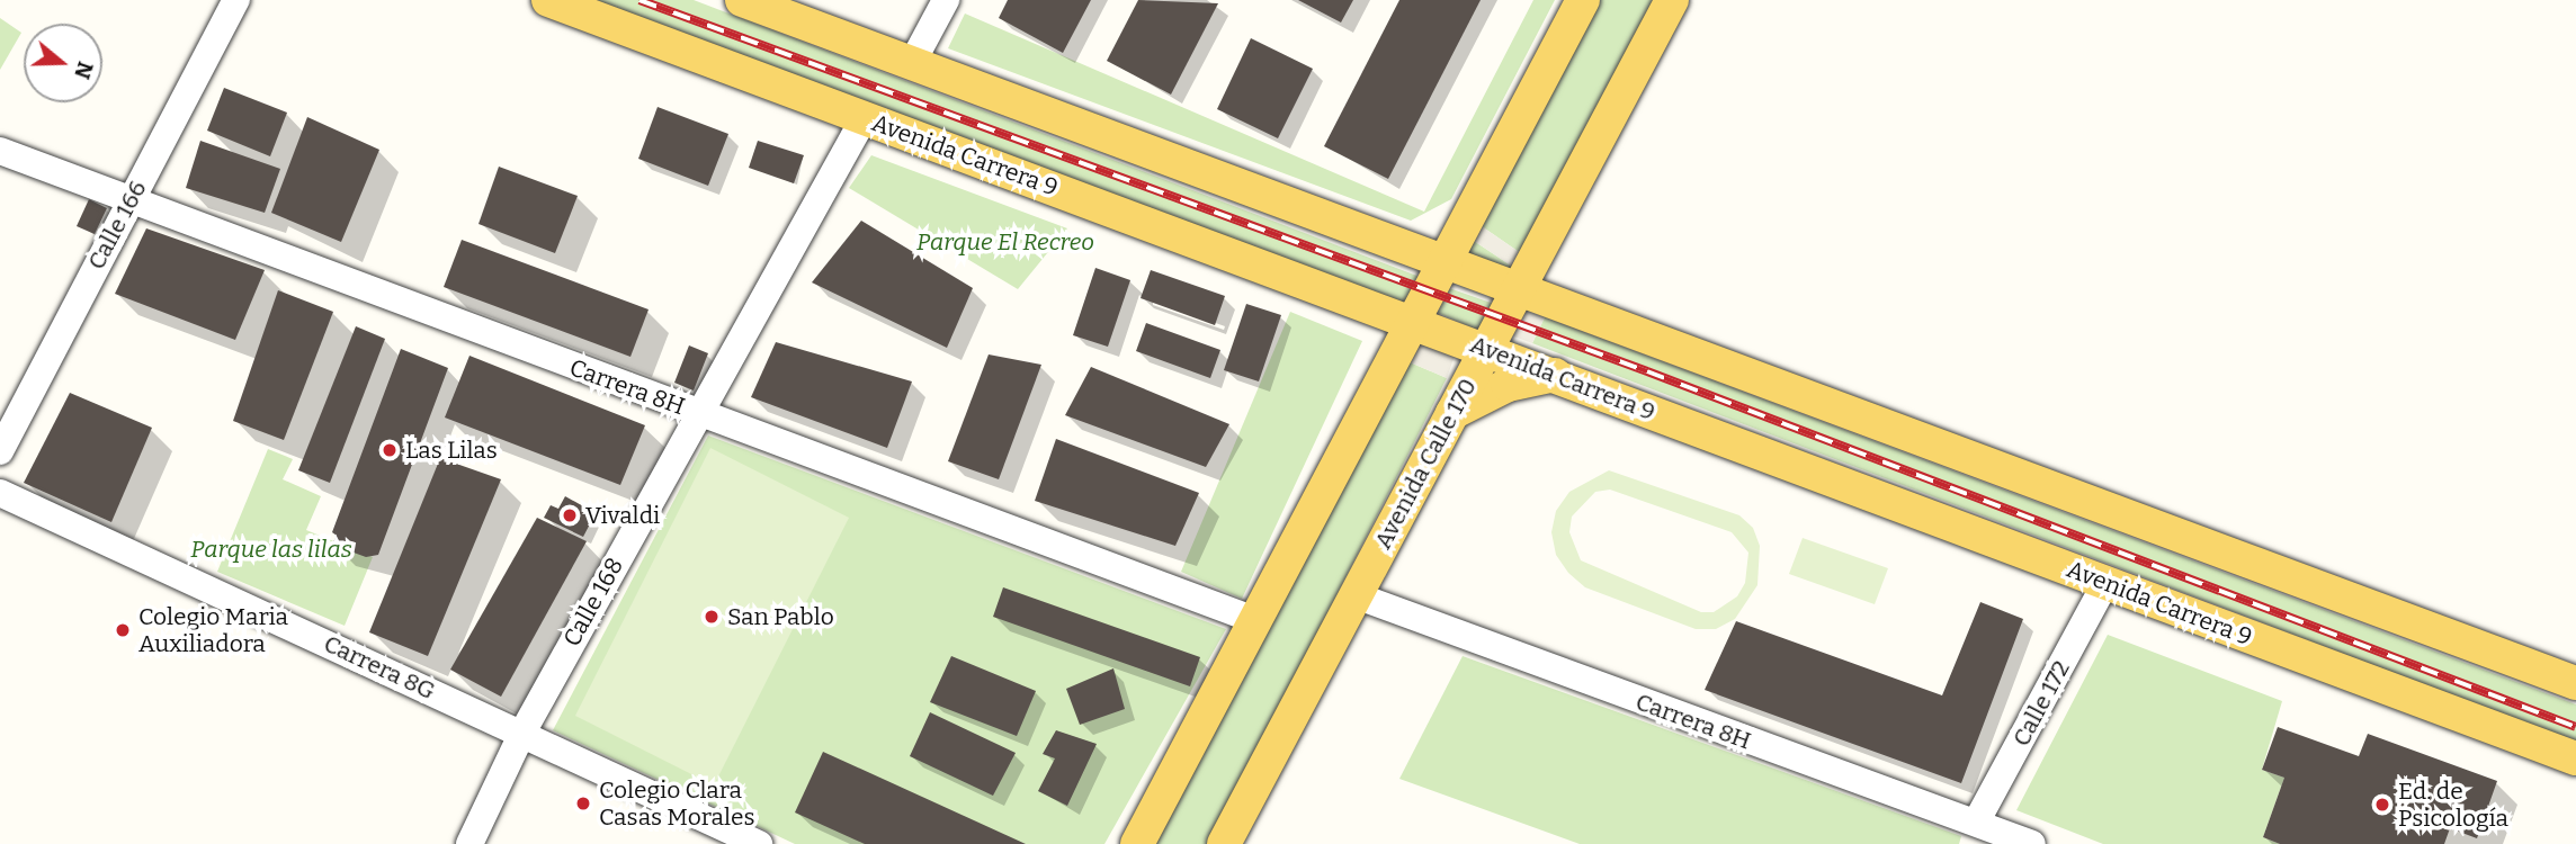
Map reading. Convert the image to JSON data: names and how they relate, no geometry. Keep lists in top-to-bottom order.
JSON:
{
  "streets": {
    "main road": ["Avenida Carrera 9", "Avenida Calle 170"],
    "street": [
      "Calle 166",
      "Carrera 8H",
      "Calle 168",
      "Carrera 8G",
      "Calle 172"
    ]
  },
  "crossings": [
    ["Avenida Carrera 9", "Avenida Calle 170"],
    ["Avenida Carrera 9", "Calle 168"],
    ["Avenida Carrera 9", "Calle 172"],
    ["Calle 166", "Carrera 8H"],
    ["Carrera 8H", "Avenida Calle 170"],
    ["Carrera 8H", "Calle 168"],
    ["Carrera 8H", "Calle 172"],
    ["Calle 168", "Carrera 8G"]
  ],
  "parks": ["Parque El Recreo", "Parque las lilas"],
  "places": [
    "Las Lilas",
    "Vivaldi",
    "San Pablo",
    "Colegio Maria Auxiliadora",
    "Colegio Clara Casas Morales",
    "Ed. de Psicología"
  ],
  "north": "right"
}
